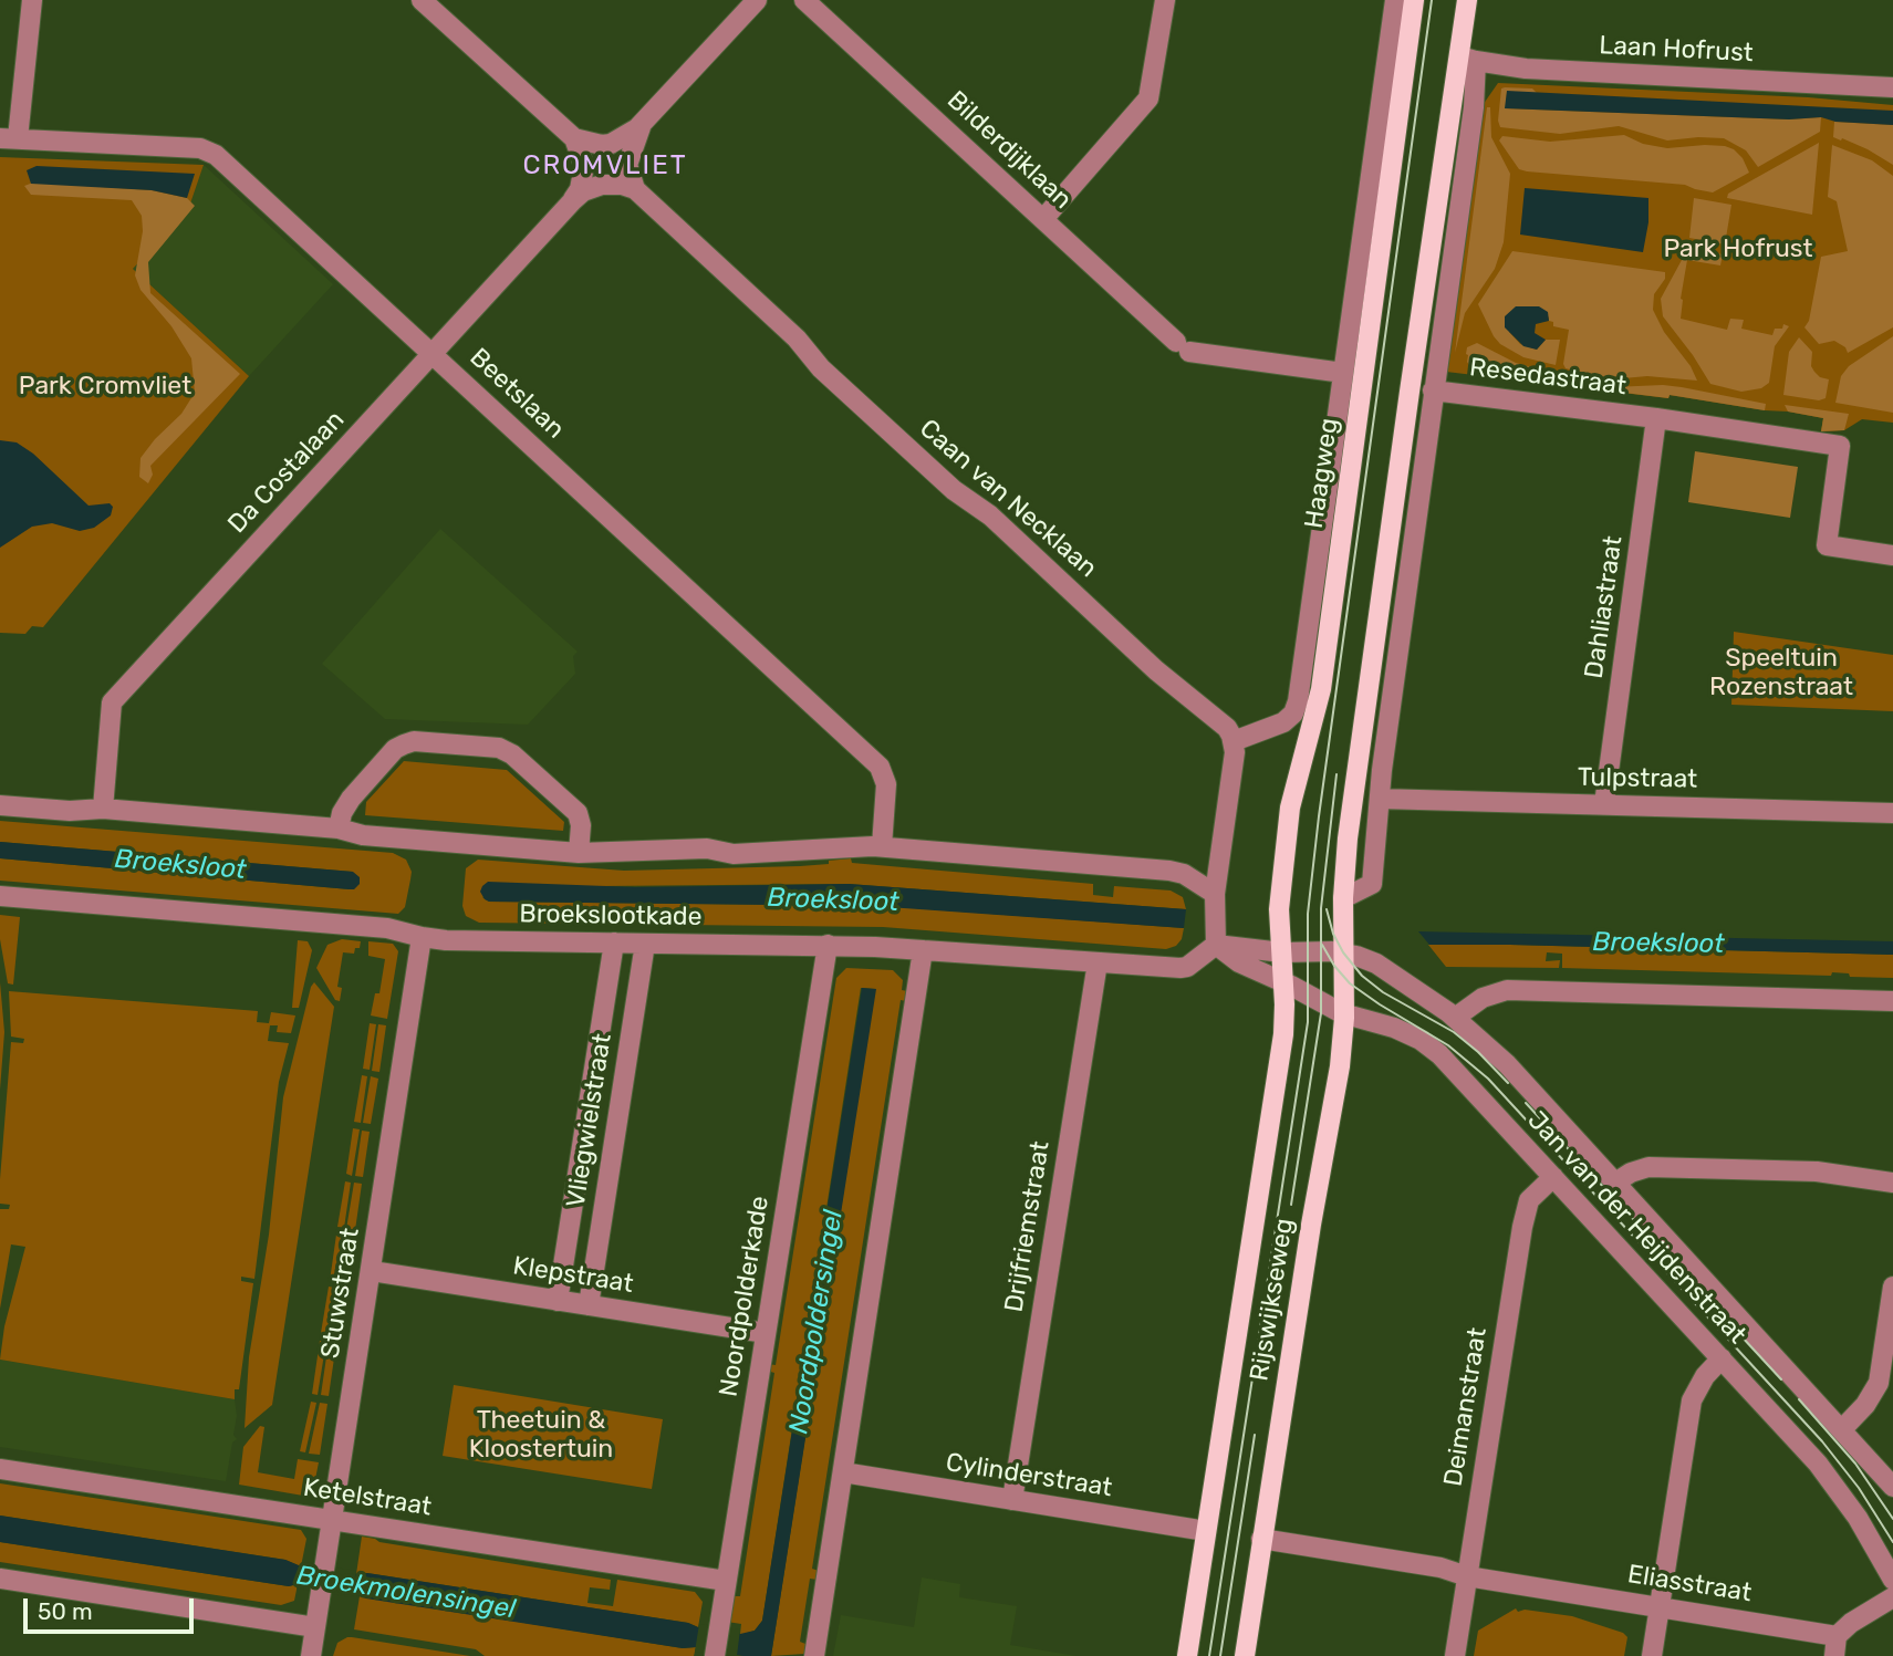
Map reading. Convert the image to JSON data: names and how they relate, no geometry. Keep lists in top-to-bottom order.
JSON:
{
  "streets": {
    "main road": ["Haagweg", "Rijswijkseweg"],
    "street": [
      "Laan Hofrust",
      "Bilderdijklaan",
      "Resedastraat",
      "Beetslaan",
      "Da Costalaan",
      "Caan van Necklaan",
      "Dahliastraat",
      "Tulpstraat",
      "Broekslootkade",
      "Vliegwielstraat",
      "Drijfriemstraat",
      "Jan van der Heijdenstraat",
      "Klepstraat",
      "Stuwstraat",
      "Noordpolderkade",
      "Deimanstraat",
      "Cylinderstraat",
      "Ketelstraat",
      "Eliasstraat"
    ]
  },
  "crossings": [
    ["Bilderdijklaan", "Haagweg"],
    ["Resedastraat", "Dahliastraat"],
    ["Beetslaan", "Da Costalaan"],
    ["Da Costalaan", "Caan van Necklaan"],
    ["Haagweg", "Caan van Necklaan"],
    ["Haagweg", "Jan van der Heijdenstraat"],
    ["Haagweg", "Rijswijkseweg"],
    ["Dahliastraat", "Tulpstraat"],
    ["Broekslootkade", "Vliegwielstraat"],
    ["Broekslootkade", "Drijfriemstraat"],
    ["Broekslootkade", "Stuwstraat"],
    ["Broekslootkade", "Noordpolderkade"],
    ["Vliegwielstraat", "Klepstraat"],
    ["Drijfriemstraat", "Cylinderstraat"],
    ["Jan van der Heijdenstraat", "Rijswijkseweg"],
    ["Jan van der Heijdenstraat", "Deimanstraat"],
    ["Klepstraat", "Stuwstraat"],
    ["Klepstraat", "Noordpolderkade"],
    ["Stuwstraat", "Ketelstraat"],
    ["Noordpolderkade", "Ketelstraat"],
    ["Rijswijkseweg", "Cylinderstraat"],
    ["Rijswijkseweg", "Eliasstraat"],
    ["Deimanstraat", "Eliasstraat"]
  ],
  "districts": ["CROMVLIET"],
  "water": ["Broeksloot", "Noordpoldersingel", "Broekmolensingel"],
  "parks": [
    "Park Hofrust",
    "Park Cromvliet",
    "Speeltuin Rozenstraat",
    "Theetuin & Kloostertuin"
  ],
  "scale_bar": "50 m"
}
